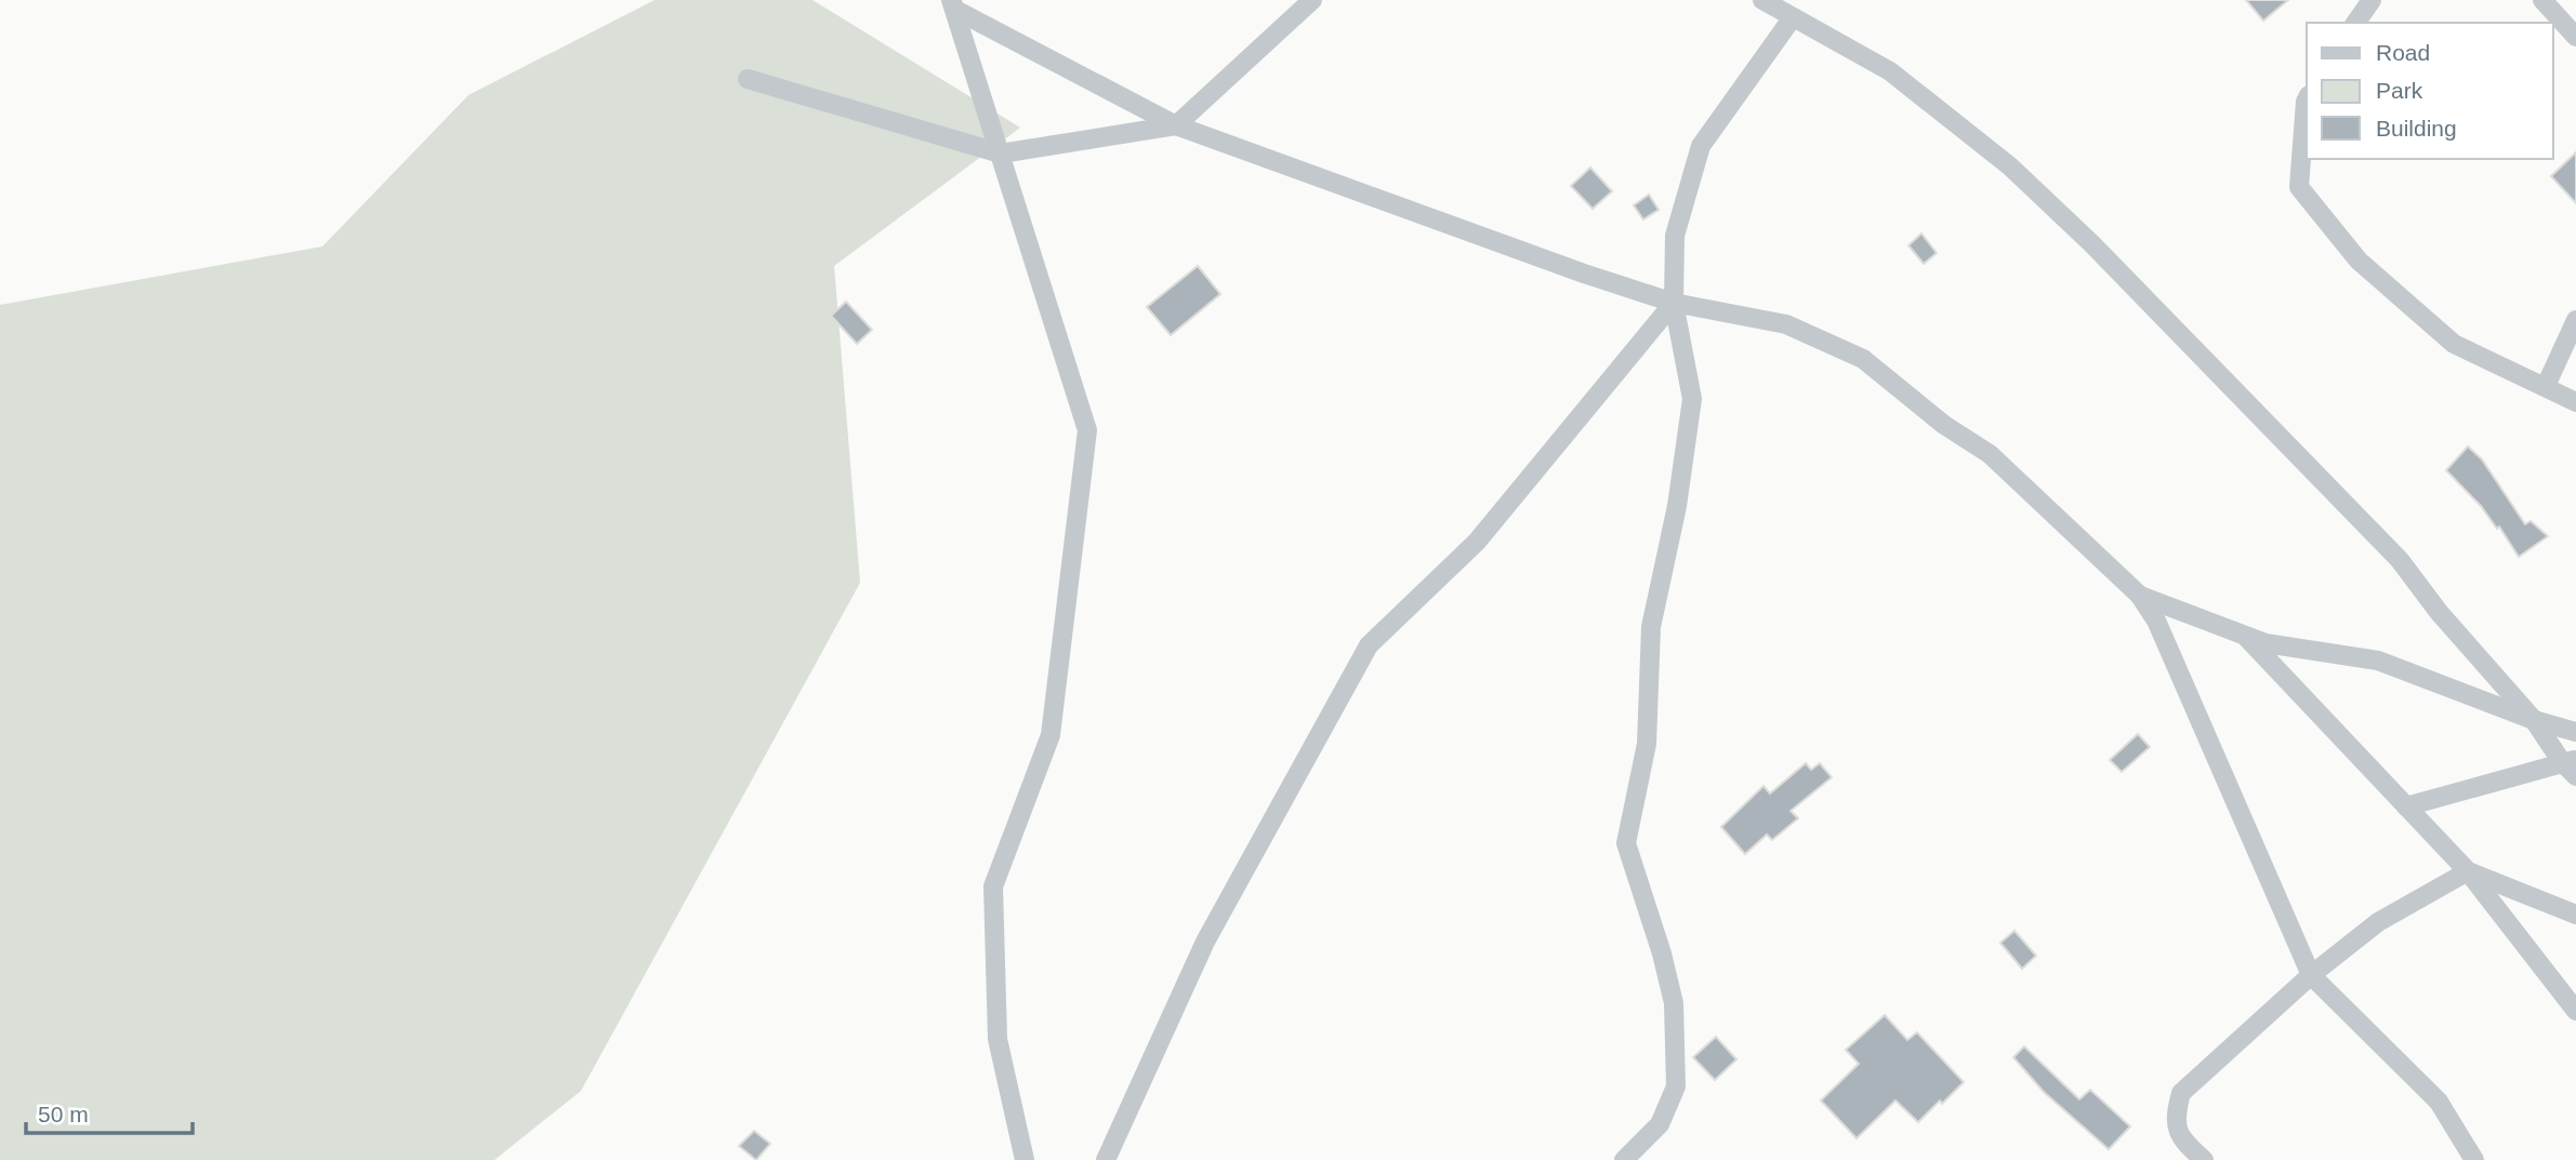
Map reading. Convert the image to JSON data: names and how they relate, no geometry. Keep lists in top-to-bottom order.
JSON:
{
  "legend": ["Road", "Park", "Building"],
  "scale_bar": "50 m"
}
